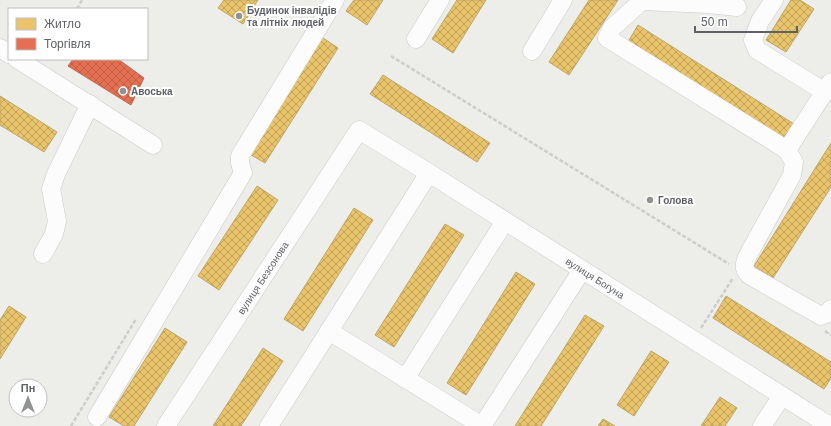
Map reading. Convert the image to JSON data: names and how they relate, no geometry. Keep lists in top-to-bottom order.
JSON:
{
  "streets": {
    "street": ["вулиця Безсонова", "вулиця Богуна"]
  },
  "crossings": [
    ["вулиця Безсонова", "вулиця Богуна"]
  ],
  "places": ["Будинок інвалідів та літніх людей", "Авоська", "Голова"],
  "legend": ["Житло", "Торгівля"],
  "scale_bar": "50 m",
  "north": "top"
}
